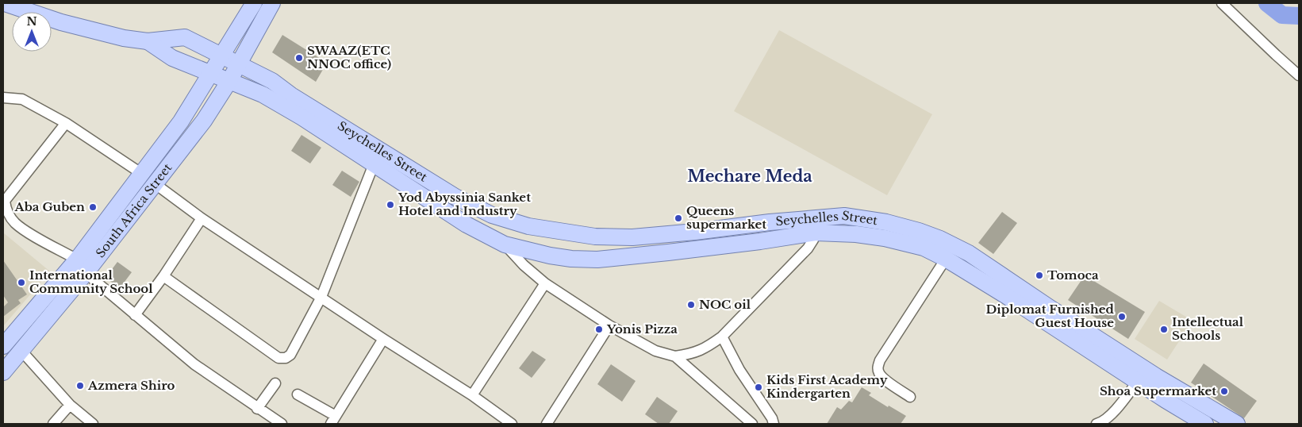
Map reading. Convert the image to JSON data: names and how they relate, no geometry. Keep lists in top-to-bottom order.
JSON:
{
  "streets": {
    "main road": ["Seychelles Street", "South Africa Street"]
  },
  "crossings": [
    ["Seychelles Street", "South Africa Street"]
  ],
  "districts": ["Mechare Meda"],
  "places": [
    "SWAAZ(ETC NNOC office)",
    "Yod Abyssinia Sanket Hotel and Industry",
    "Aba Guben",
    "Queens supermarket",
    "Tomoca",
    "International Community School",
    "NOC oil",
    "Diplomat Furnished Guest House",
    "Yonis Pizza",
    "Intellectual Schools",
    "Azmera Shiro",
    "Kids First Academy Kindergarten",
    "Shoa Supermarket"
  ],
  "north": "top"
}
